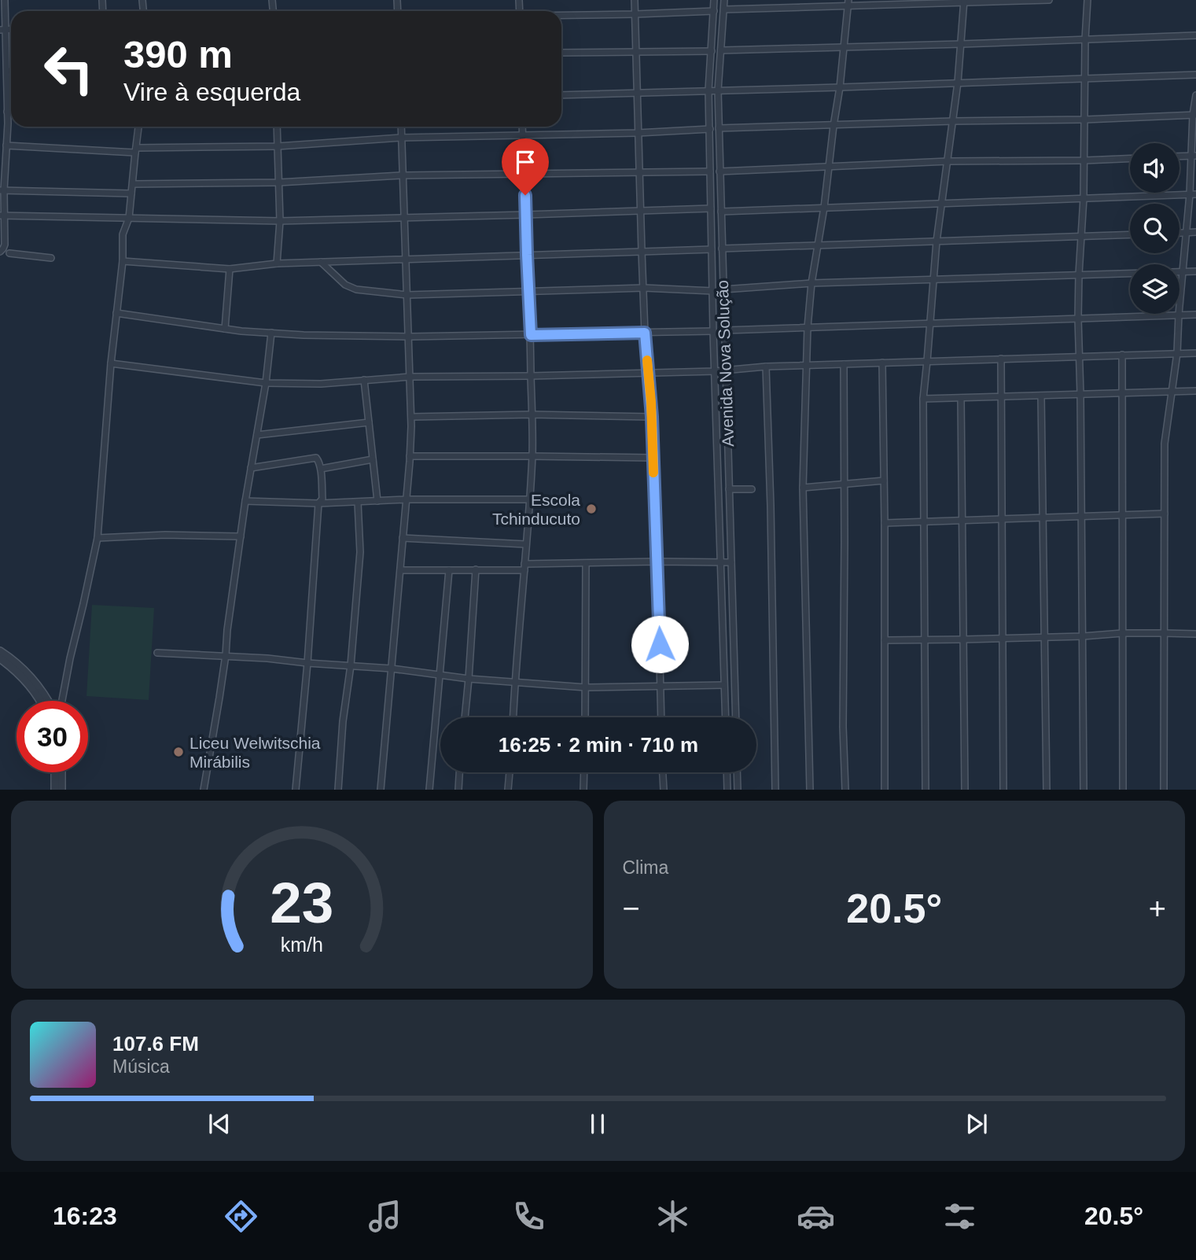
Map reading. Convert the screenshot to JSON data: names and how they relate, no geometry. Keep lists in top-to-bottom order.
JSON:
{
  "streets": {
    "street": ["Avenida Nova Solução"]
  },
  "places": ["Escola Tchinducuto", "Liceu Welwitschia Mirábilis"],
  "page": {
    "turn": ["390 m", "Vire à esquerda"],
    "limit": "30",
    "trip": "16:25 · 2 min · 710 m",
    "tile": "Clima",
    "heat": ["−", "20.5°", "+"],
    "song": ["107.6 FM", "Música"],
    "tabs": ["16:23", "20.5°"],
    "gauge": ["23", "km/h"]
  }
}
